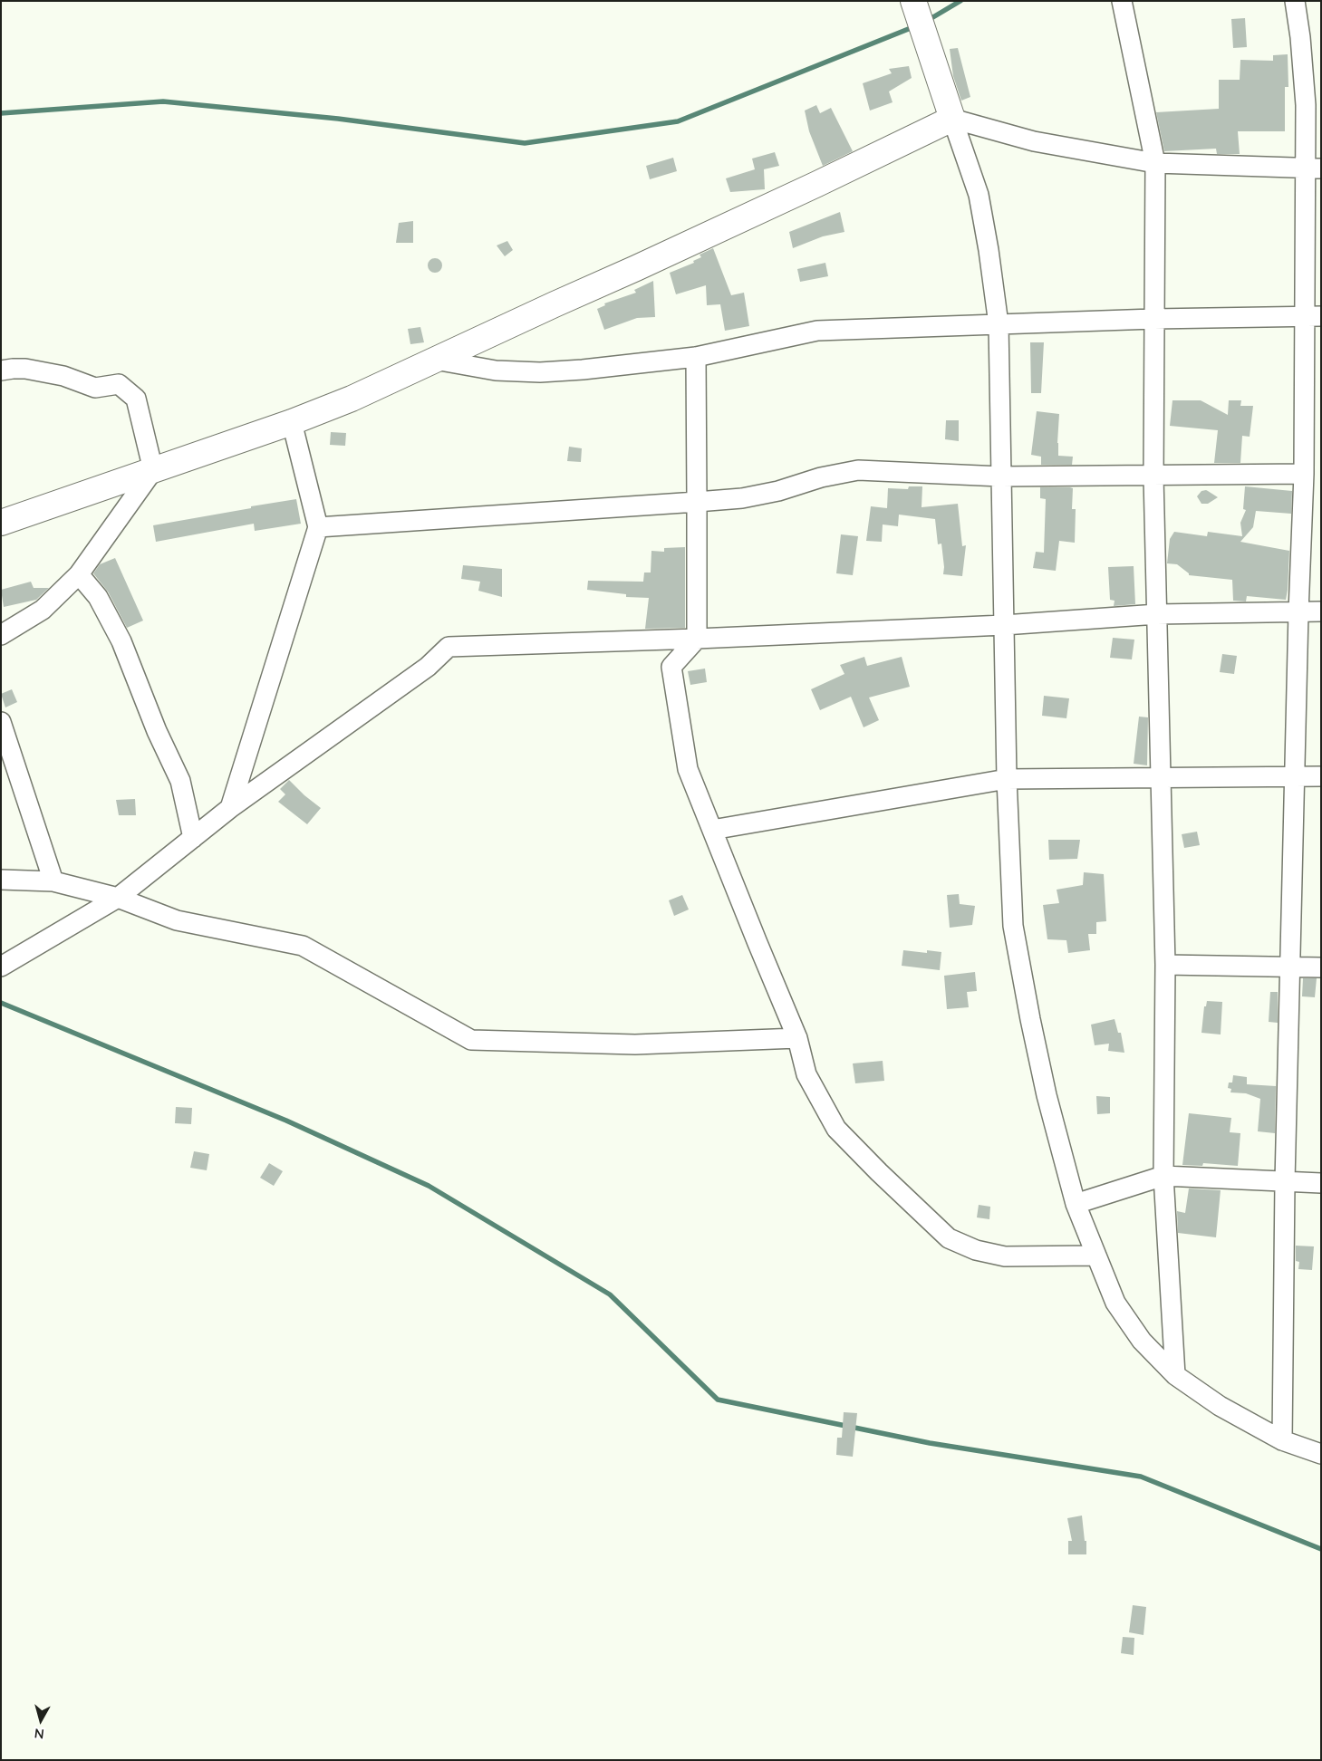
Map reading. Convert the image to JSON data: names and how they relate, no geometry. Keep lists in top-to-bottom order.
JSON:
{
  "north": "bottom"
}
